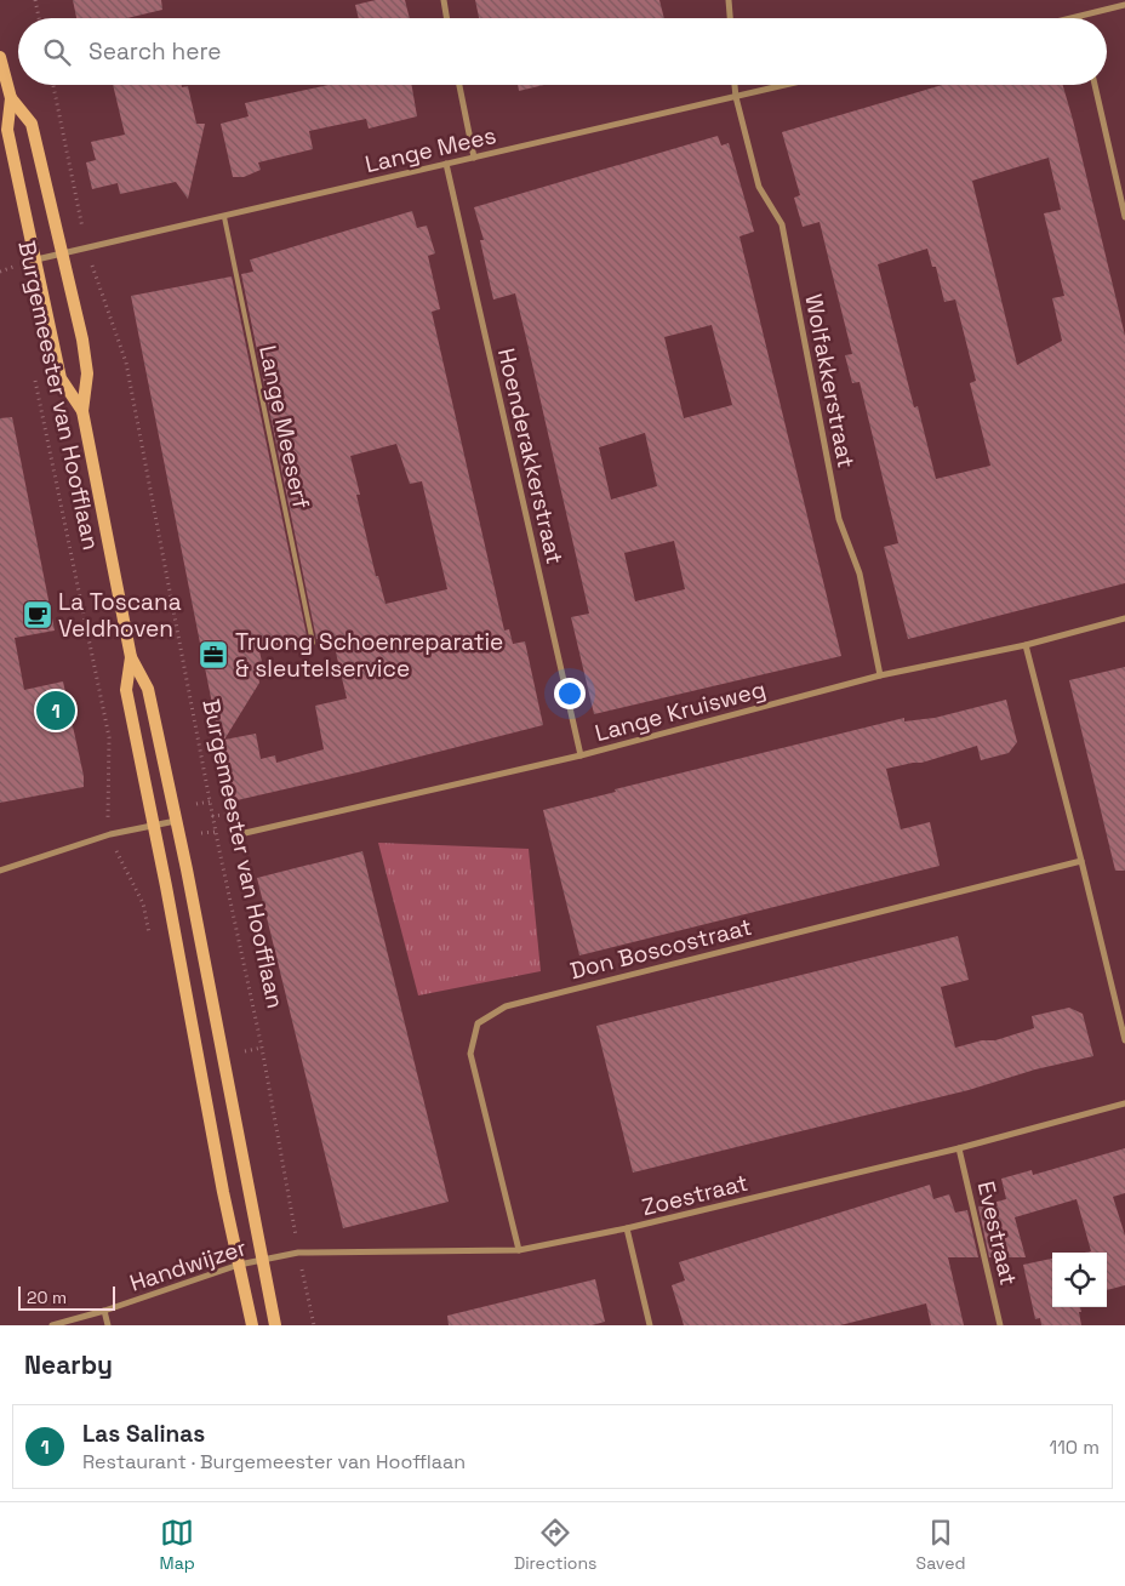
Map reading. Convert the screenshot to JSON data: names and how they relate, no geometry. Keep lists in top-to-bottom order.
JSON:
{
  "streets": {
    "main road": ["Burgemeester van Hoofflaan"],
    "street": [
      "Lange Mees",
      "Wolfakkerstraat",
      "Hoenderakkerstraat",
      "Lange Kruisweg",
      "Don Boscostraat",
      "Zoestraat",
      "Evestraat",
      "Handwijzer"
    ],
    "lane": ["Lange Meeserf"]
  },
  "crossings": [
    ["Lange Mees", "Wolfakkerstraat"],
    ["Lange Mees", "Burgemeester van Hoofflaan"],
    ["Lange Mees", "Lange Meeserf"],
    ["Lange Mees", "Hoenderakkerstraat"],
    ["Wolfakkerstraat", "Lange Kruisweg"],
    ["Burgemeester van Hoofflaan", "Zoestraat"],
    ["Burgemeester van Hoofflaan", "Handwijzer"],
    ["Hoenderakkerstraat", "Lange Kruisweg"],
    ["Don Boscostraat", "Zoestraat"],
    ["Zoestraat", "Evestraat"],
    ["Zoestraat", "Handwijzer"]
  ],
  "places": {
    "cafe": ["La Toscana Veldhoven"],
    "office": ["Truong Schoenreparatie & sleutelservice"]
  },
  "scale_bar": "20 m",
  "page": {
    "search": "Search here",
    "pins": "1",
    "scale": "20 m",
    "heading": "Nearby",
    "list": [
      {
        "mark": "1",
        "name": "Las Salinas",
        "note": "Restaurant · Burgemeester van Hoofflaan",
        "value": "110 m"
      }
    ],
    "nav": ["Map", "Directions", "Saved"]
  }
}
